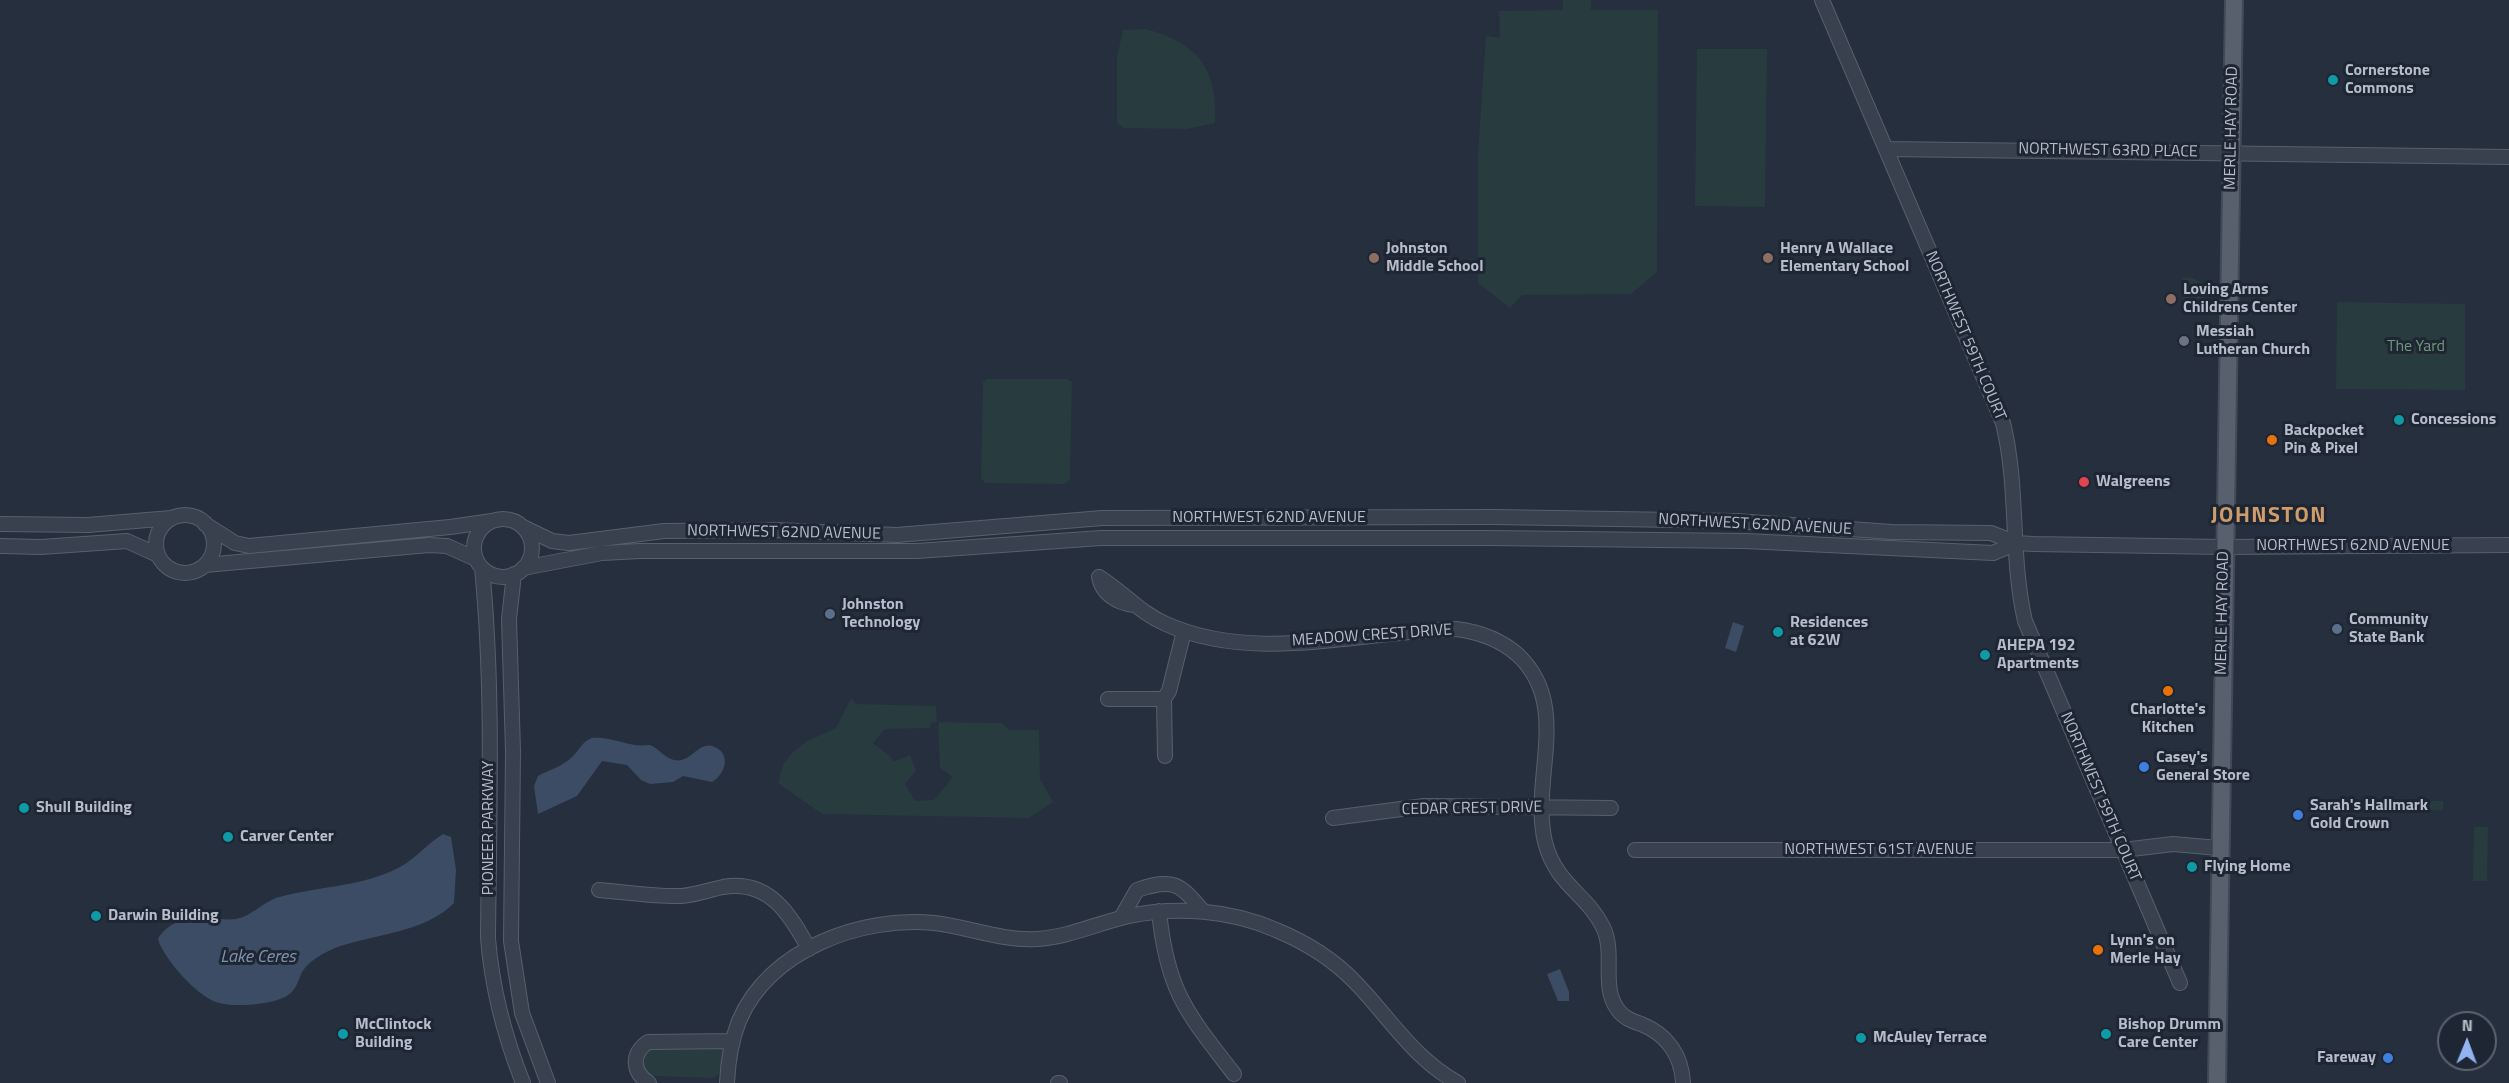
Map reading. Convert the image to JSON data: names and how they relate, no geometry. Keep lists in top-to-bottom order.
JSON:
{
  "streets": {
    "main road": ["MERLE HAY ROAD"],
    "street": [
      "NORTHWEST 63RD PLACE",
      "NORTHWEST 59TH COURT",
      "NORTHWEST 62ND AVENUE",
      "MEADOW CREST DRIVE",
      "CEDAR CREST DRIVE",
      "PIONEER PARKWAY",
      "NORTHWEST 61ST AVENUE"
    ]
  },
  "crossings": [
    ["MERLE HAY ROAD", "NORTHWEST 63RD PLACE"],
    ["MERLE HAY ROAD", "NORTHWEST 62ND AVENUE"],
    ["MERLE HAY ROAD", "NORTHWEST 61ST AVENUE"],
    ["NORTHWEST 63RD PLACE", "NORTHWEST 59TH COURT"],
    ["NORTHWEST 59TH COURT", "NORTHWEST 62ND AVENUE"],
    ["NORTHWEST 59TH COURT", "NORTHWEST 61ST AVENUE"],
    ["NORTHWEST 62ND AVENUE", "PIONEER PARKWAY"],
    ["MEADOW CREST DRIVE", "CEDAR CREST DRIVE"]
  ],
  "districts": ["JOHNSTON"],
  "water": ["Lake Ceres"],
  "parks": ["The Yard"],
  "places": [
    "Cornerstone Commons",
    "Johnston Middle School",
    "Henry A Wallace Elementary School",
    "Loving Arms Childrens Center",
    "Messiah Lutheran Church",
    "Concessions",
    "Backpocket Pin & Pixel",
    "Walgreens",
    "Johnston Technology",
    "Community State Bank",
    "Residences at 62W",
    "AHEPA 192 Apartments",
    "Charlotte's Kitchen",
    "Casey's General Store",
    "Shull Building",
    "Sarah's Hallmark Gold Crown",
    "Carver Center",
    "Flying Home",
    "Darwin Building",
    "Lynn's on Merle Hay",
    "McClintock Building",
    "Bishop Drumm Care Center",
    "McAuley Terrace",
    "Fareway"
  ],
  "north": "top"
}
